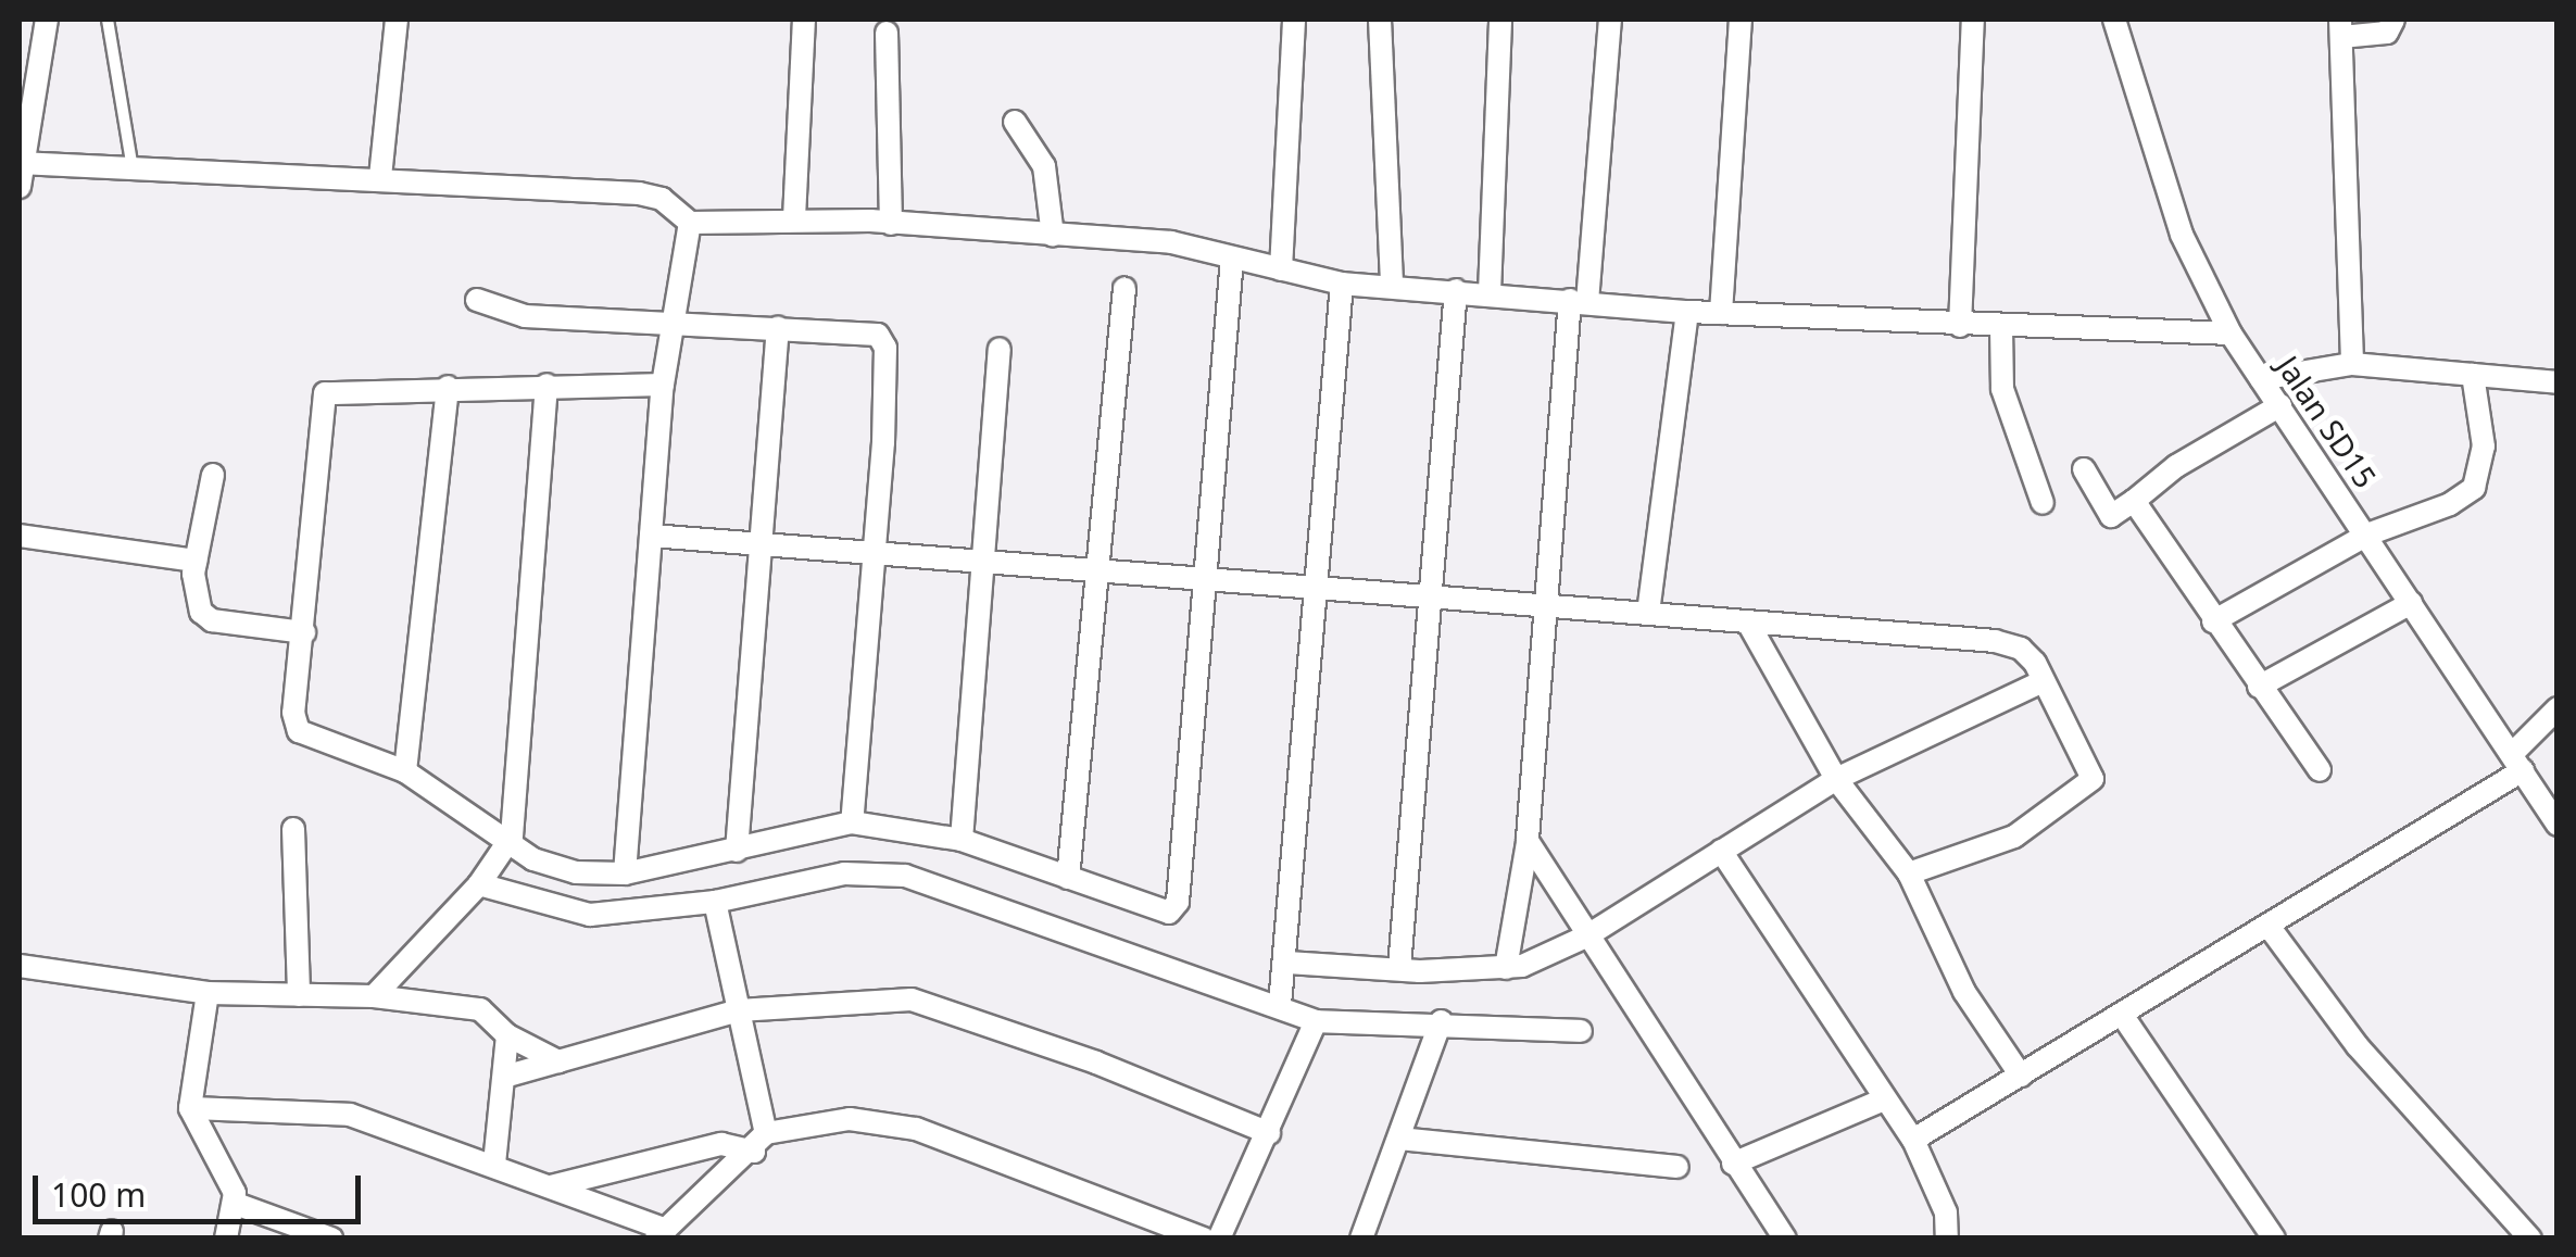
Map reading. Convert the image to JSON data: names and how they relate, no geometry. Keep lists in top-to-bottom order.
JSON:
{
  "streets": {
    "street": ["Jalan SD15"]
  },
  "scale_bar": "100 m"
}
